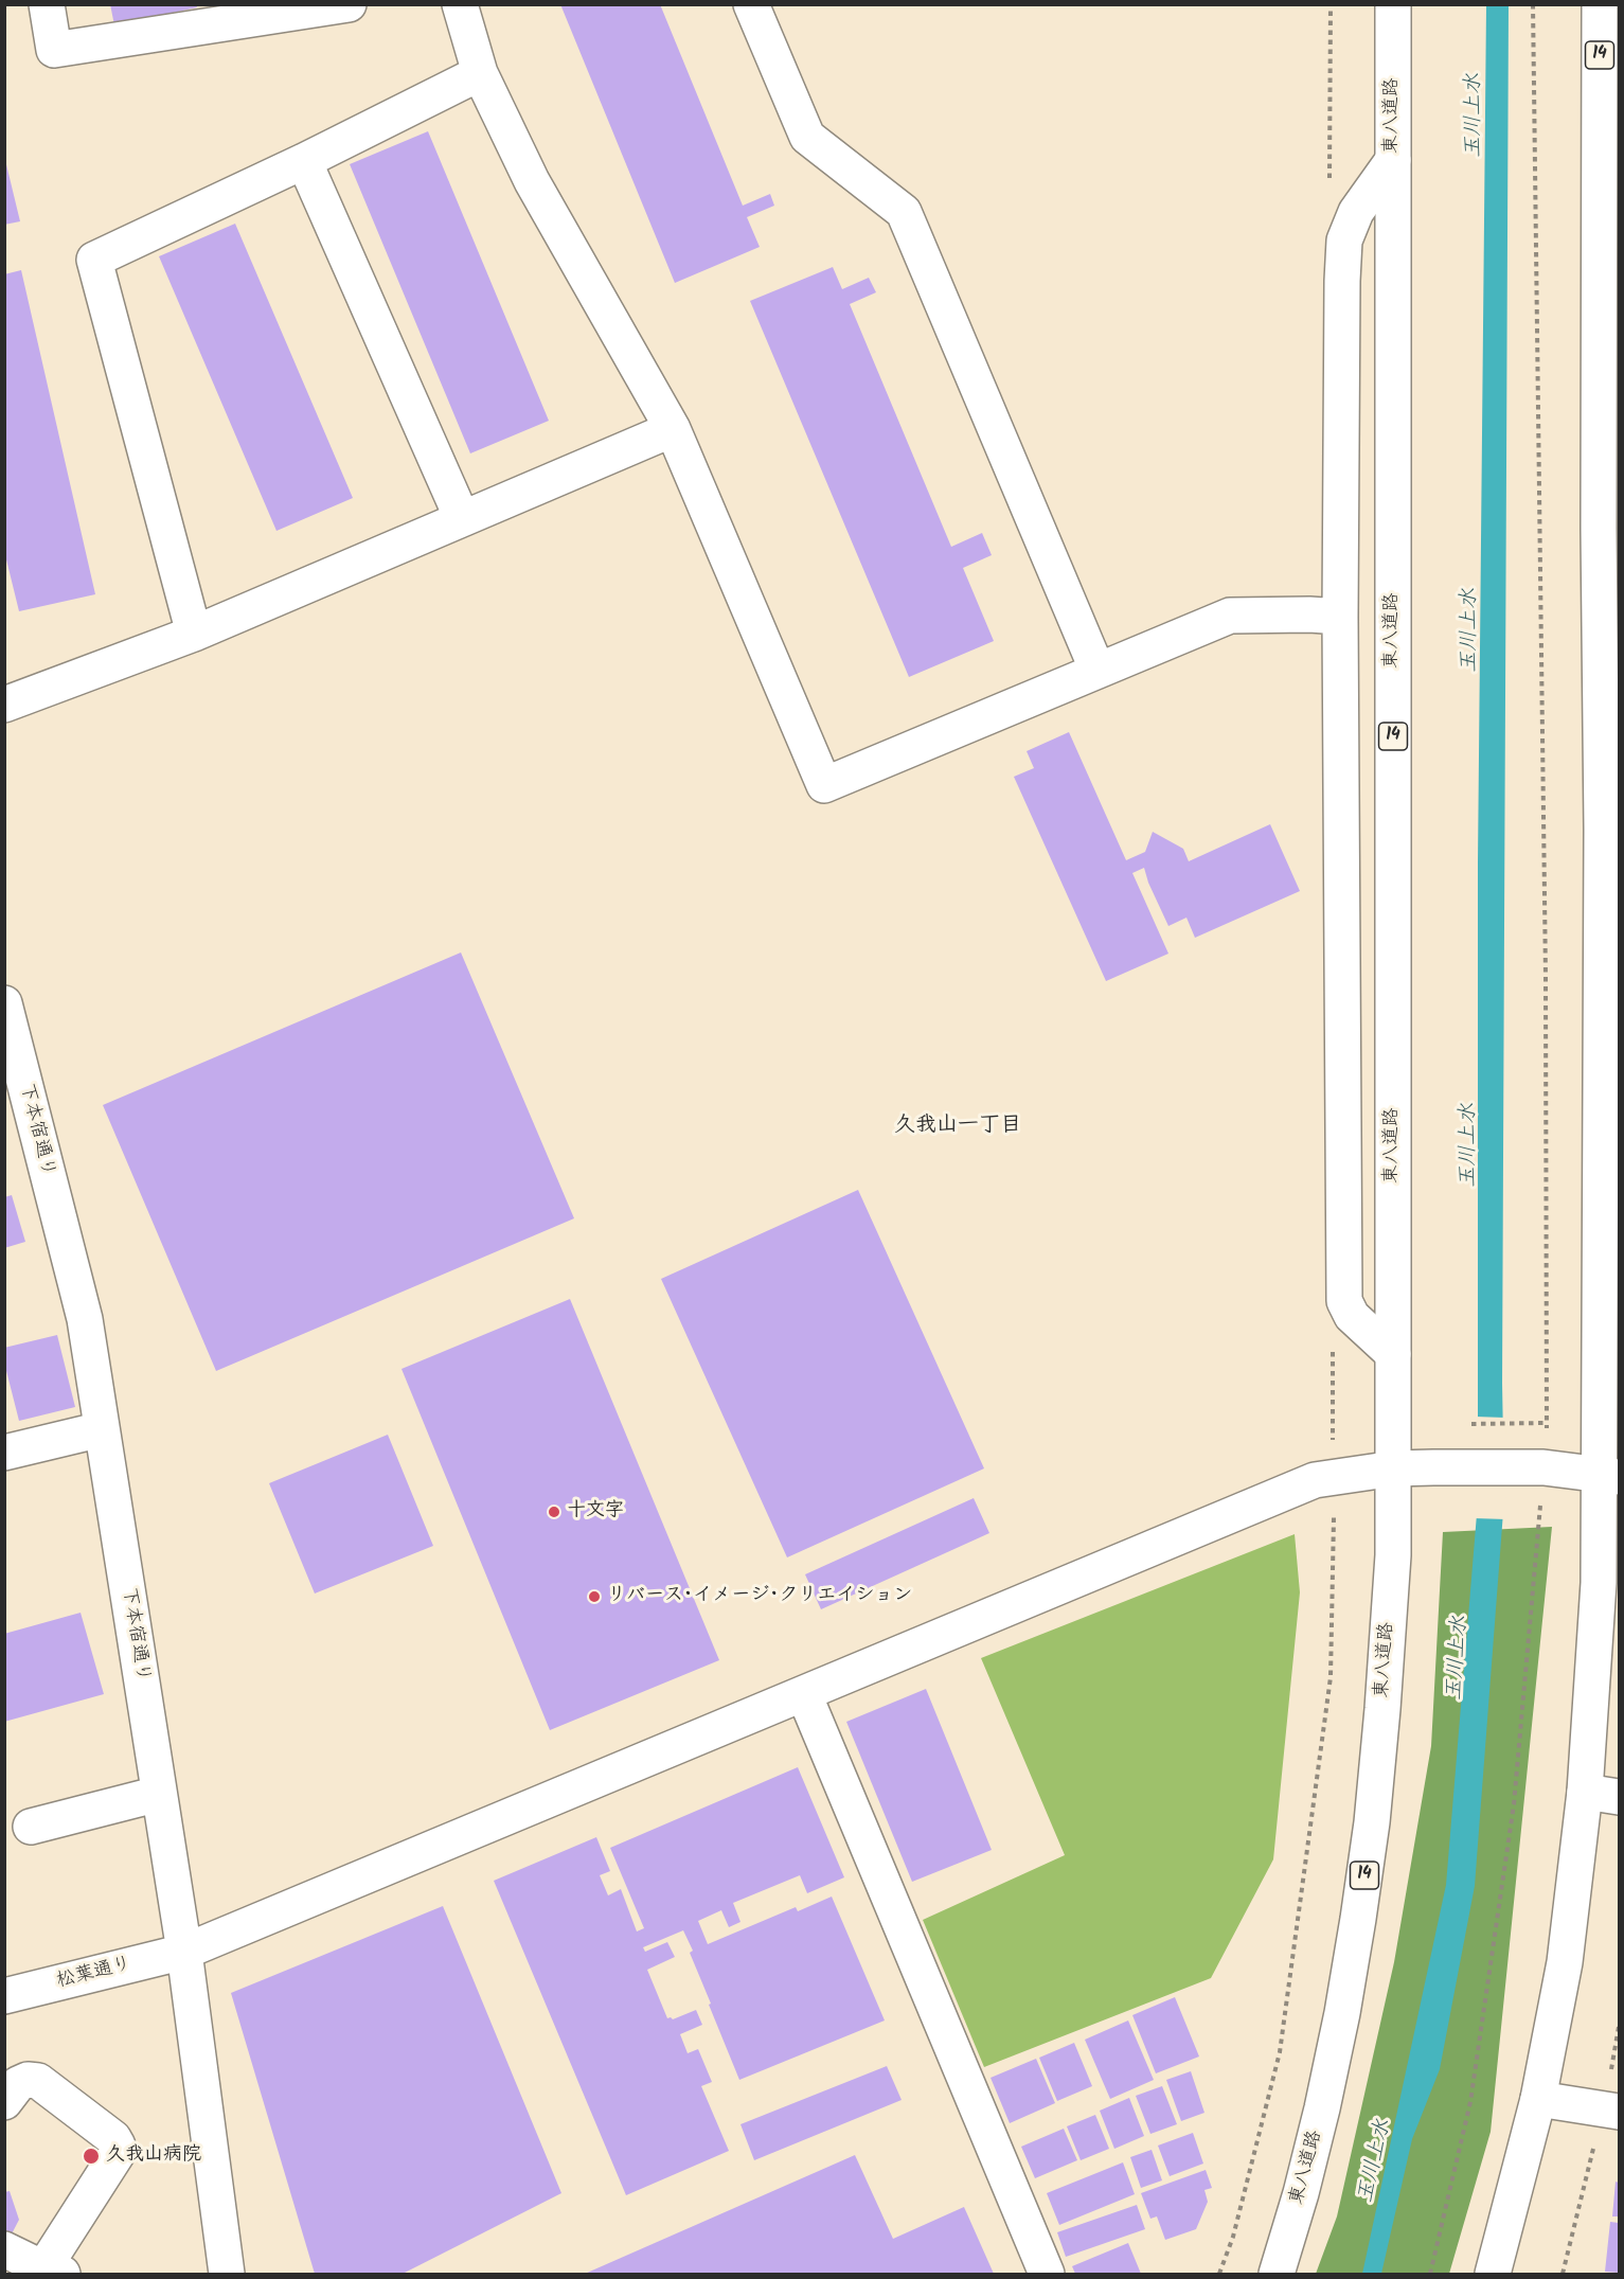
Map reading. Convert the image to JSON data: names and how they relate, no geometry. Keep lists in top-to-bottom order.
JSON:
{
  "streets": {
    "street": [
      "14",
      "東八道路",
      "下本宿通り",
      "松葉通り"
    ]
  },
  "crossings": [
    ["14", "松葉通り"],
    ["東八道路", "松葉通り"],
    ["下本宿通り", "松葉通り"]
  ],
  "districts": ["久我山一丁目"],
  "water": ["玉川上水"],
  "places": ["十文字", "リバース･イメージ･クリエイション", "久我山病院"]
}
